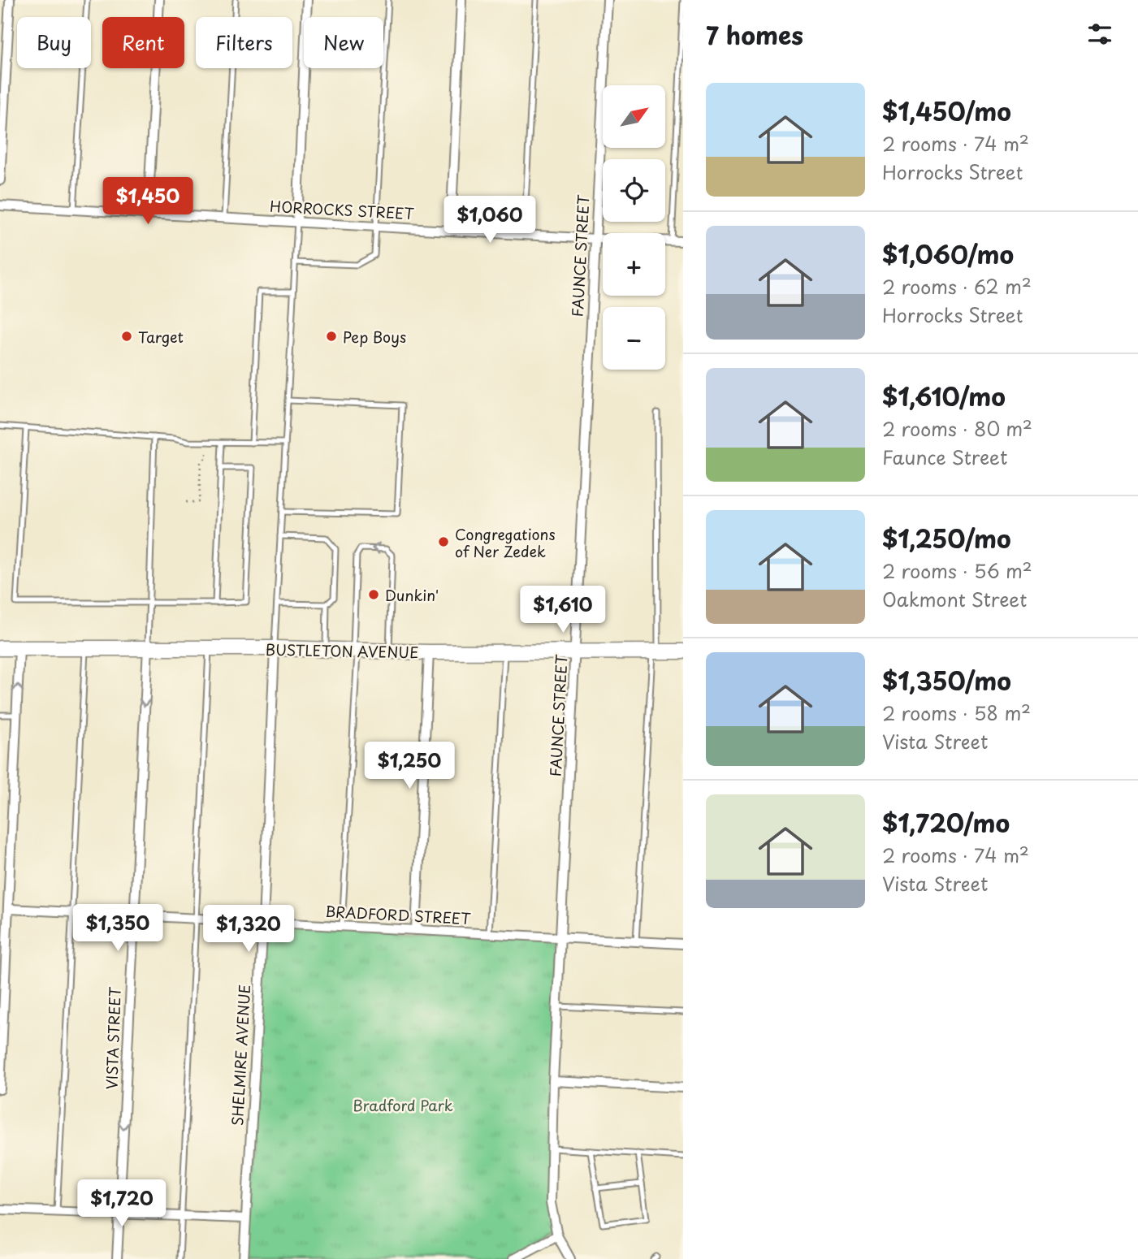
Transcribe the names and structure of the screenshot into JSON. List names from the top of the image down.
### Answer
{
  "streets": {
    "main road": ["BUSTLETON AVENUE"],
    "street": [
      "HORROCKS STREET",
      "FAUNCE STREET",
      "BRADFORD STREET",
      "VISTA STREET",
      "SHELMIRE AVENUE"
    ]
  },
  "crossings": [
    ["HORROCKS STREET", "FAUNCE STREET"],
    ["FAUNCE STREET", "BUSTLETON AVENUE"],
    ["FAUNCE STREET", "BRADFORD STREET"],
    ["BUSTLETON AVENUE", "VISTA STREET"],
    ["BUSTLETON AVENUE", "SHELMIRE AVENUE"],
    ["BRADFORD STREET", "VISTA STREET"],
    ["BRADFORD STREET", "SHELMIRE AVENUE"]
  ],
  "one_way": ["VISTA STREET"],
  "parks": ["Bradford Park"],
  "places": [
    "Target",
    "Pep Boys",
    "Congregations of Ner Zedek",
    "Dunkin'"
  ],
  "north": "top right",
  "page": {
    "heading": "7 homes",
    "chip": [
      "Buy",
      "Rent",
      "Filters",
      "New"
    ],
    "list": [
      {
        "name": "$1,450/mo",
        "note": "2 rooms · 74 m² · Horrocks Street"
      },
      {
        "name": "$1,060/mo",
        "note": "2 rooms · 62 m² · Horrocks Street"
      },
      {
        "name": "$1,610/mo",
        "note": "2 rooms · 80 m² · Faunce Street"
      },
      {
        "name": "$1,250/mo",
        "note": "2 rooms · 56 m² · Oakmont Street"
      },
      {
        "name": "$1,350/mo",
        "note": "2 rooms · 58 m² · Vista Street"
      },
      {
        "name": "$1,720/mo",
        "note": "2 rooms · 74 m² · Vista Street"
      }
    ],
    "map_buttons": ["+", "−"],
    "price": [
      "$1,450",
      "$1,060",
      "$1,610",
      "$1,250",
      "$1,350",
      "$1,320",
      "$1,720"
    ]
  }
}
